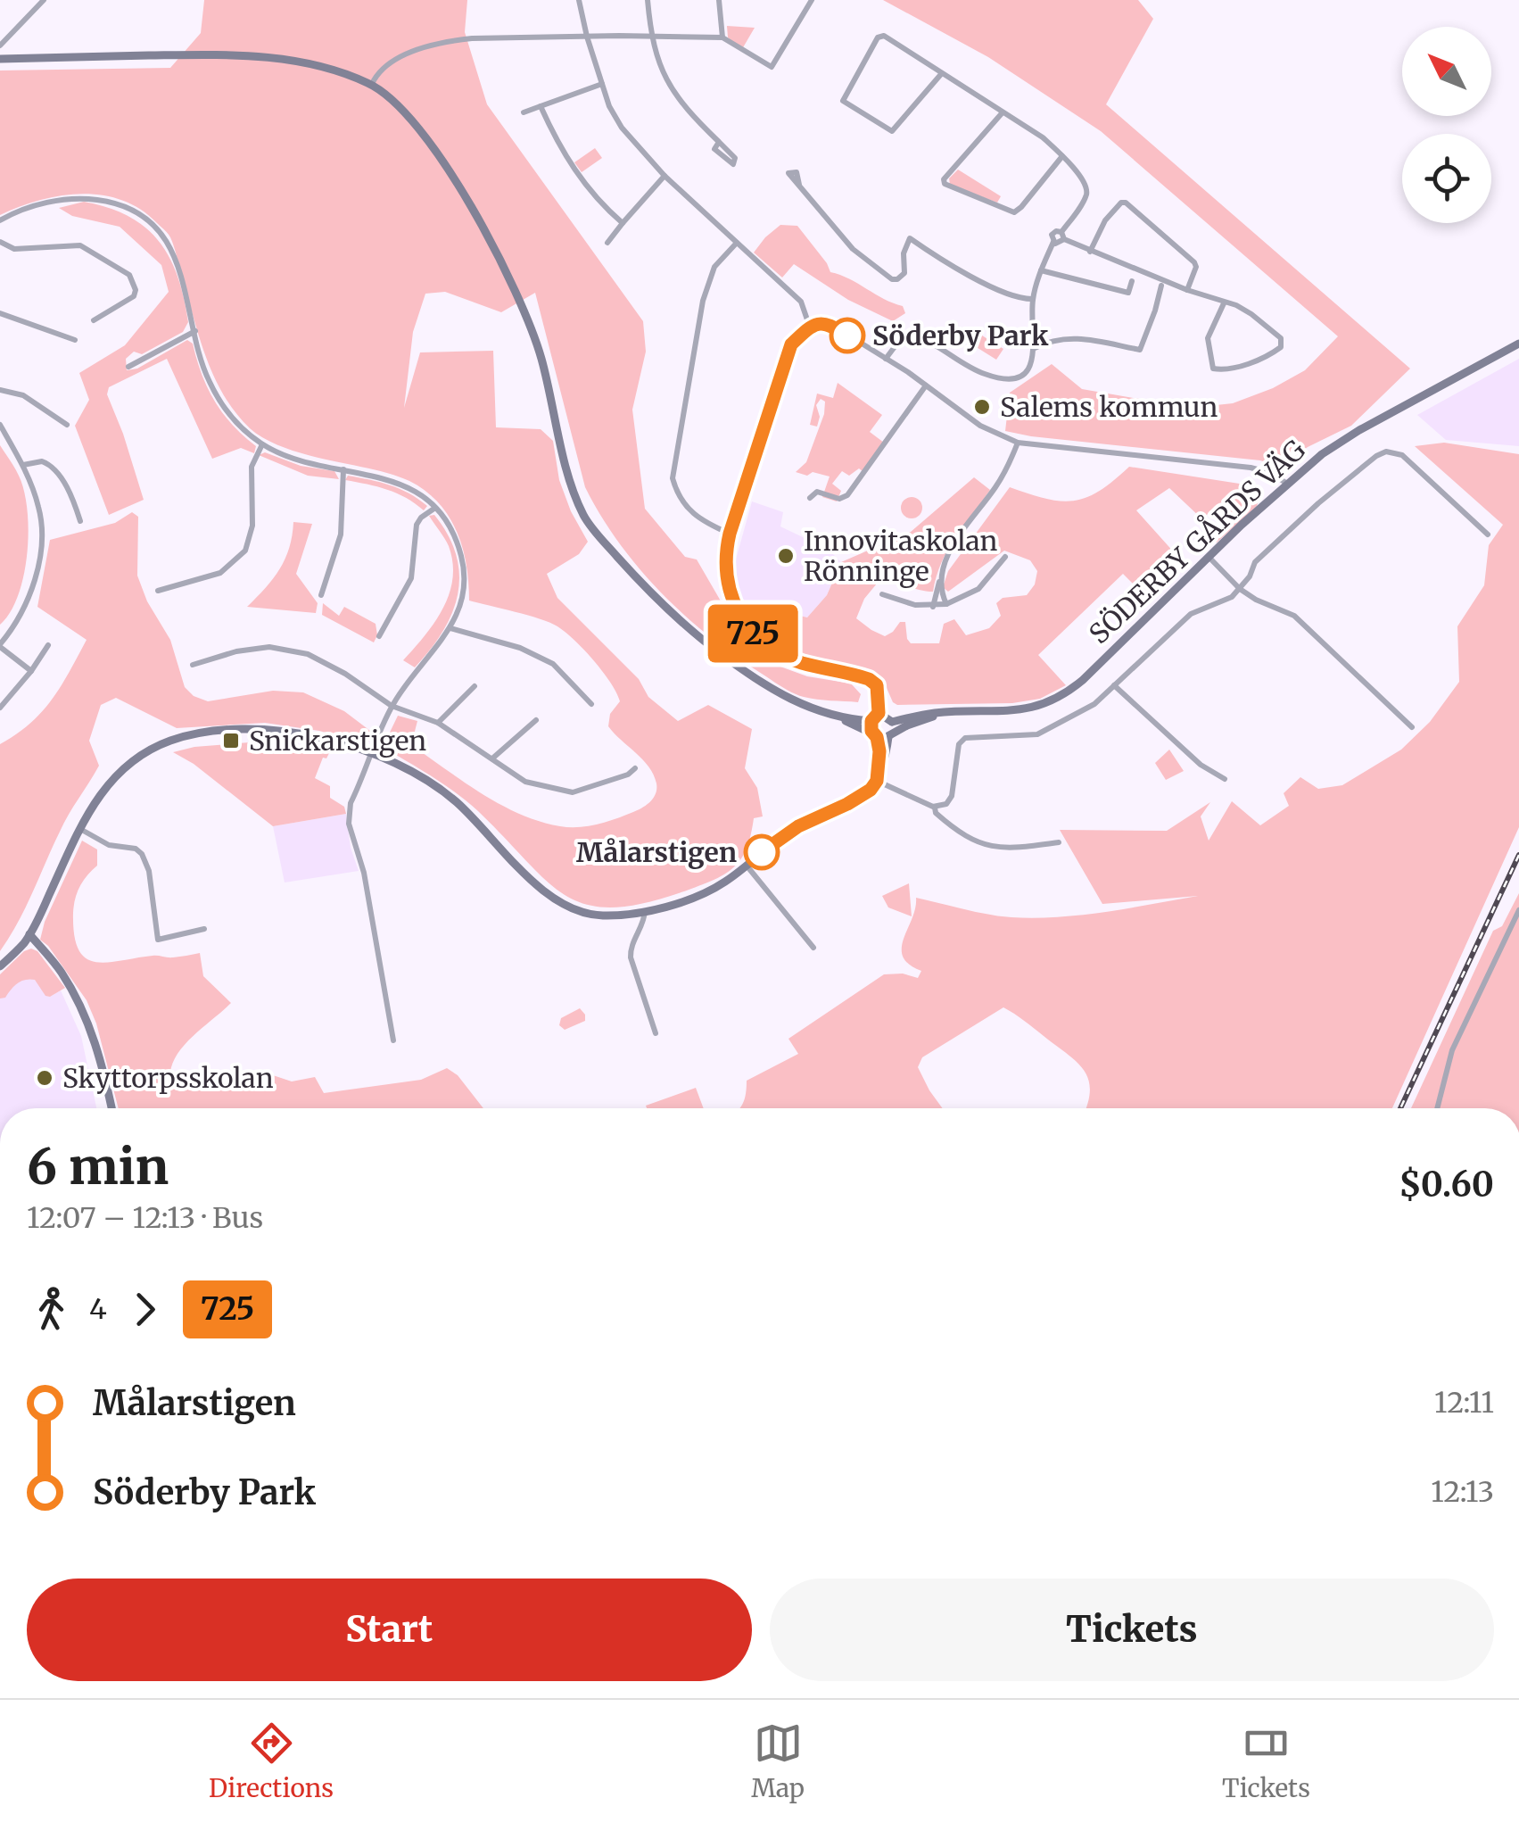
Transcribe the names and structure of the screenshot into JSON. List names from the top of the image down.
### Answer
{
  "streets": {
    "main road": ["SÖDERBY GÅRDS VÄG"]
  },
  "places": {
    "other": [
      "Söderby Park",
      "Salems kommun",
      "Innovitaskolan Rönninge",
      "Målarstigen",
      "Skyttorpsskolan"
    ],
    "transit": ["Snickarstigen"]
  },
  "lines": ["bus line 725"],
  "north": "top left",
  "page": {
    "on_map": "725",
    "heading": ["6 min", "12:07 – 12:13 · Bus", "$0.60"],
    "legs": ["4", "725"],
    "list": [
      {
        "name": "Målarstigen",
        "value": "12:11"
      },
      {
        "name": "Söderby Park",
        "value": "12:13"
      }
    ],
    "buttons": ["Start", "Tickets"],
    "tabs": ["Directions", "Map", "Tickets"]
  }
}
